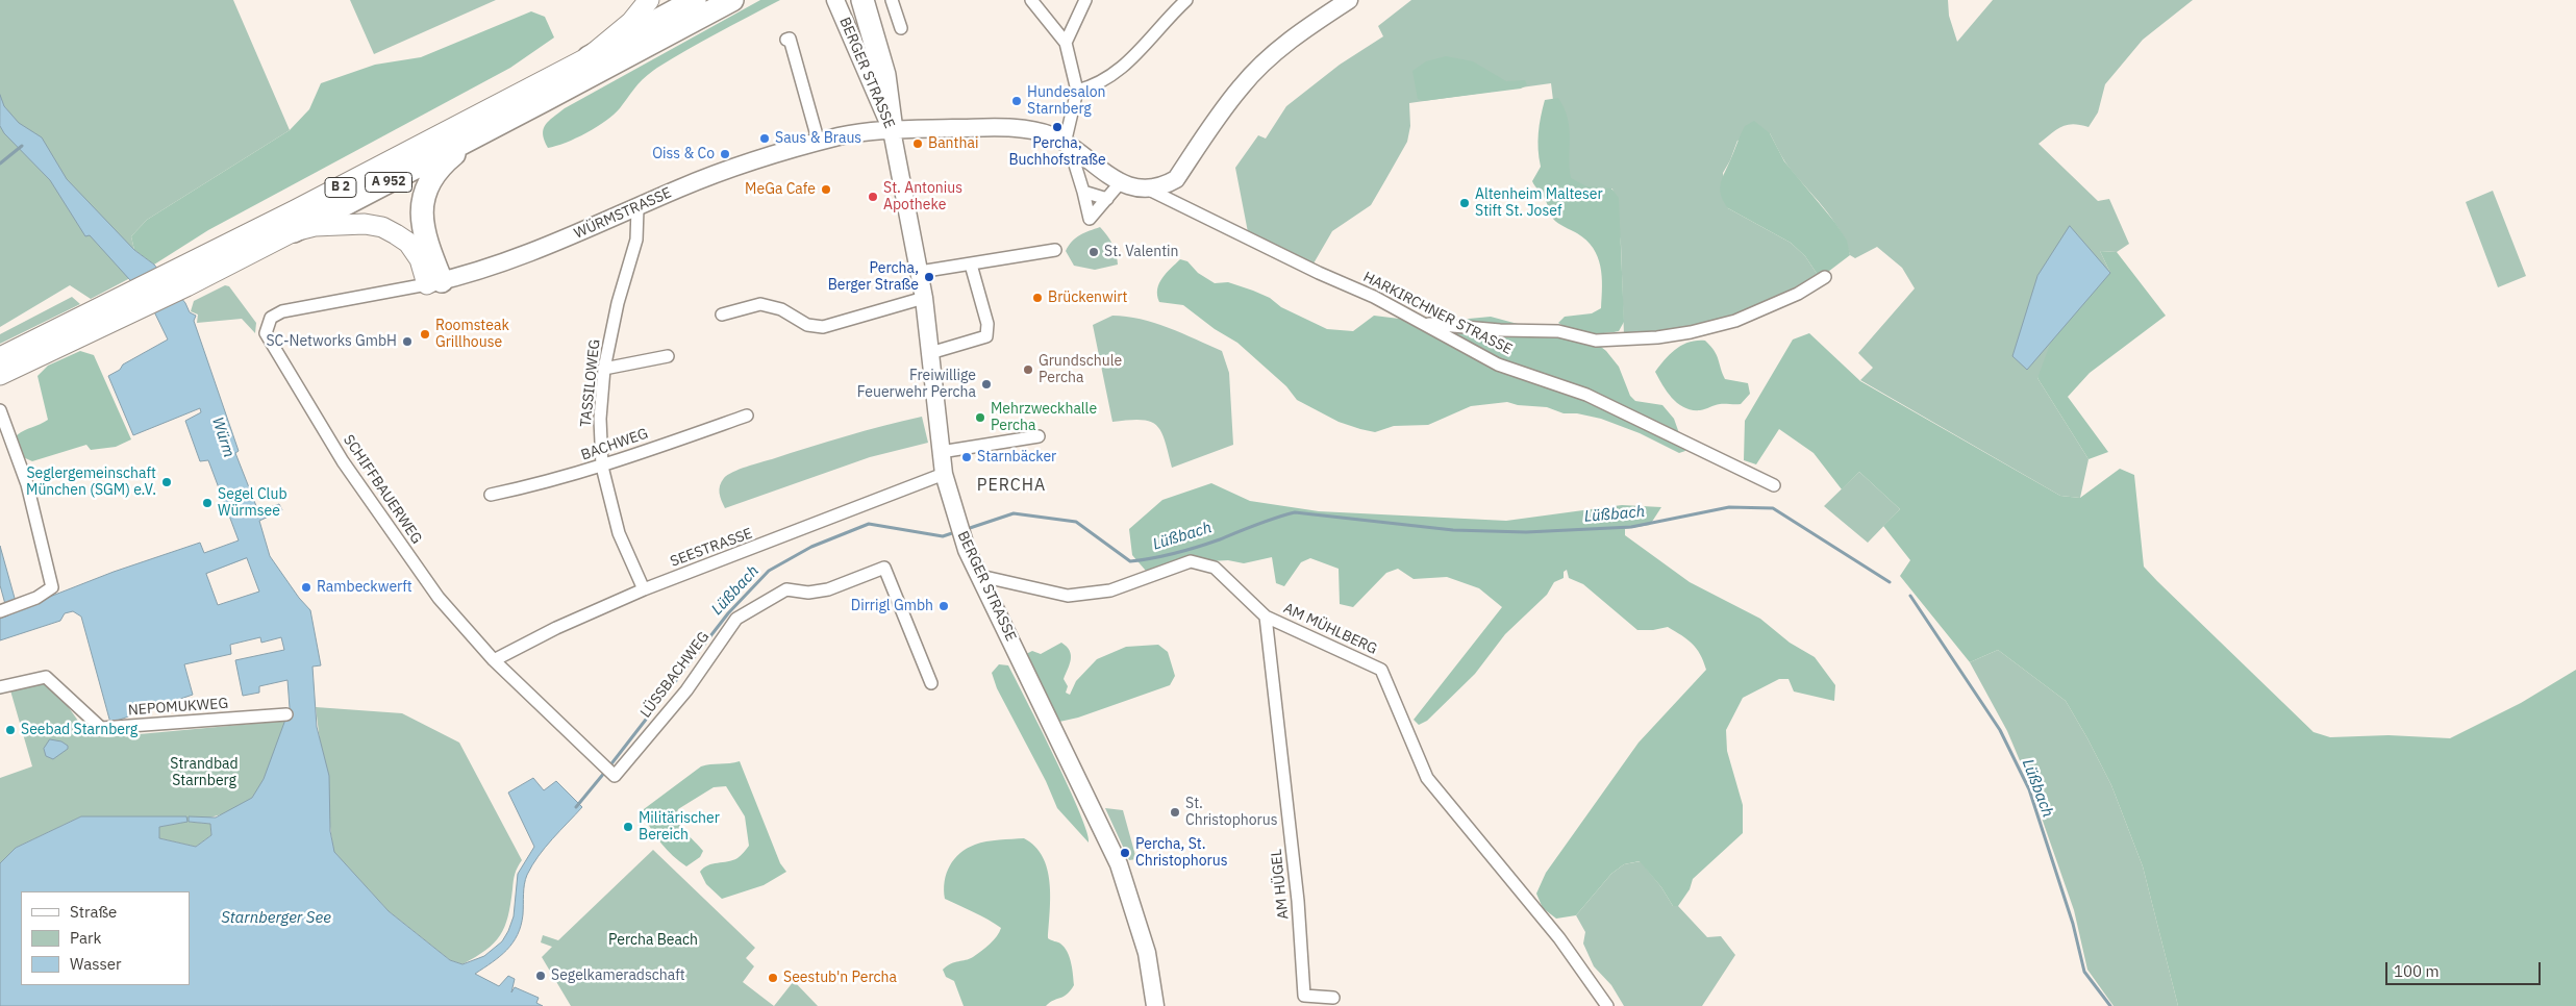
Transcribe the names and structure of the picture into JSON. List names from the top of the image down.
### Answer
{
  "streets": {
    "highway": ["A 952"],
    "main road": ["BERGER STRASSE", "B 2", "WÜRMSTRASSE"],
    "street": [
      "HARKIRCHNER STRASSE",
      "TASSILOWEG",
      "BACHWEG",
      "SCHIFFBAUERWEG",
      "SEESTRASSE",
      "AM MÜHLBERG",
      "LÜSSBACHWEG",
      "NEPOMUKWEG",
      "AM HÜGEL"
    ]
  },
  "crossings": [
    ["BERGER STRASSE", "WÜRMSTRASSE"],
    ["BERGER STRASSE", "SEESTRASSE"],
    ["BERGER STRASSE", "AM MÜHLBERG"],
    ["A 952", "B 2"],
    ["WÜRMSTRASSE", "TASSILOWEG"],
    ["WÜRMSTRASSE", "SCHIFFBAUERWEG"],
    ["TASSILOWEG", "BACHWEG"],
    ["TASSILOWEG", "SEESTRASSE"],
    ["SCHIFFBAUERWEG", "SEESTRASSE"],
    ["SCHIFFBAUERWEG", "LÜSSBACHWEG"],
    ["AM MÜHLBERG", "AM HÜGEL"]
  ],
  "districts": ["PERCHA"],
  "water": ["Würm", "Lüßbach", "Starnberger See"],
  "parks": ["Strandbad Starnberg", "Percha Beach"],
  "places": [
    "Hundesalon Starnberg",
    "Percha, Buchhofstraße",
    "Saus & Braus",
    "Banthai",
    "Oiss & Co",
    "MeGa Cafe",
    "St. Antonius Apotheke",
    "Altenheim Malteser Stift St. Josef",
    "St. Valentin",
    "Percha, Berger Straße",
    "Brückenwirt",
    "Roomsteak Grillhouse",
    "SC-Networks GmbH",
    "Grundschule Percha",
    "Freiwillige Feuerwehr Percha",
    "Mehrzweckhalle Percha",
    "Starnbäcker",
    "Seglergemeinschaft München (SGM) e.V.",
    "Segel Club Würmsee",
    "Rambeckwerft",
    "Dirrigl Gmbh",
    "Seebad Starnberg",
    "St. Christophorus",
    "Militärischer Bereich",
    "Percha, St. Christophorus",
    "Segelkameradschaft",
    "Seestub'n Percha"
  ],
  "legend": ["Straße", "Park", "Wasser"],
  "scale_bar": "100 m"
}
